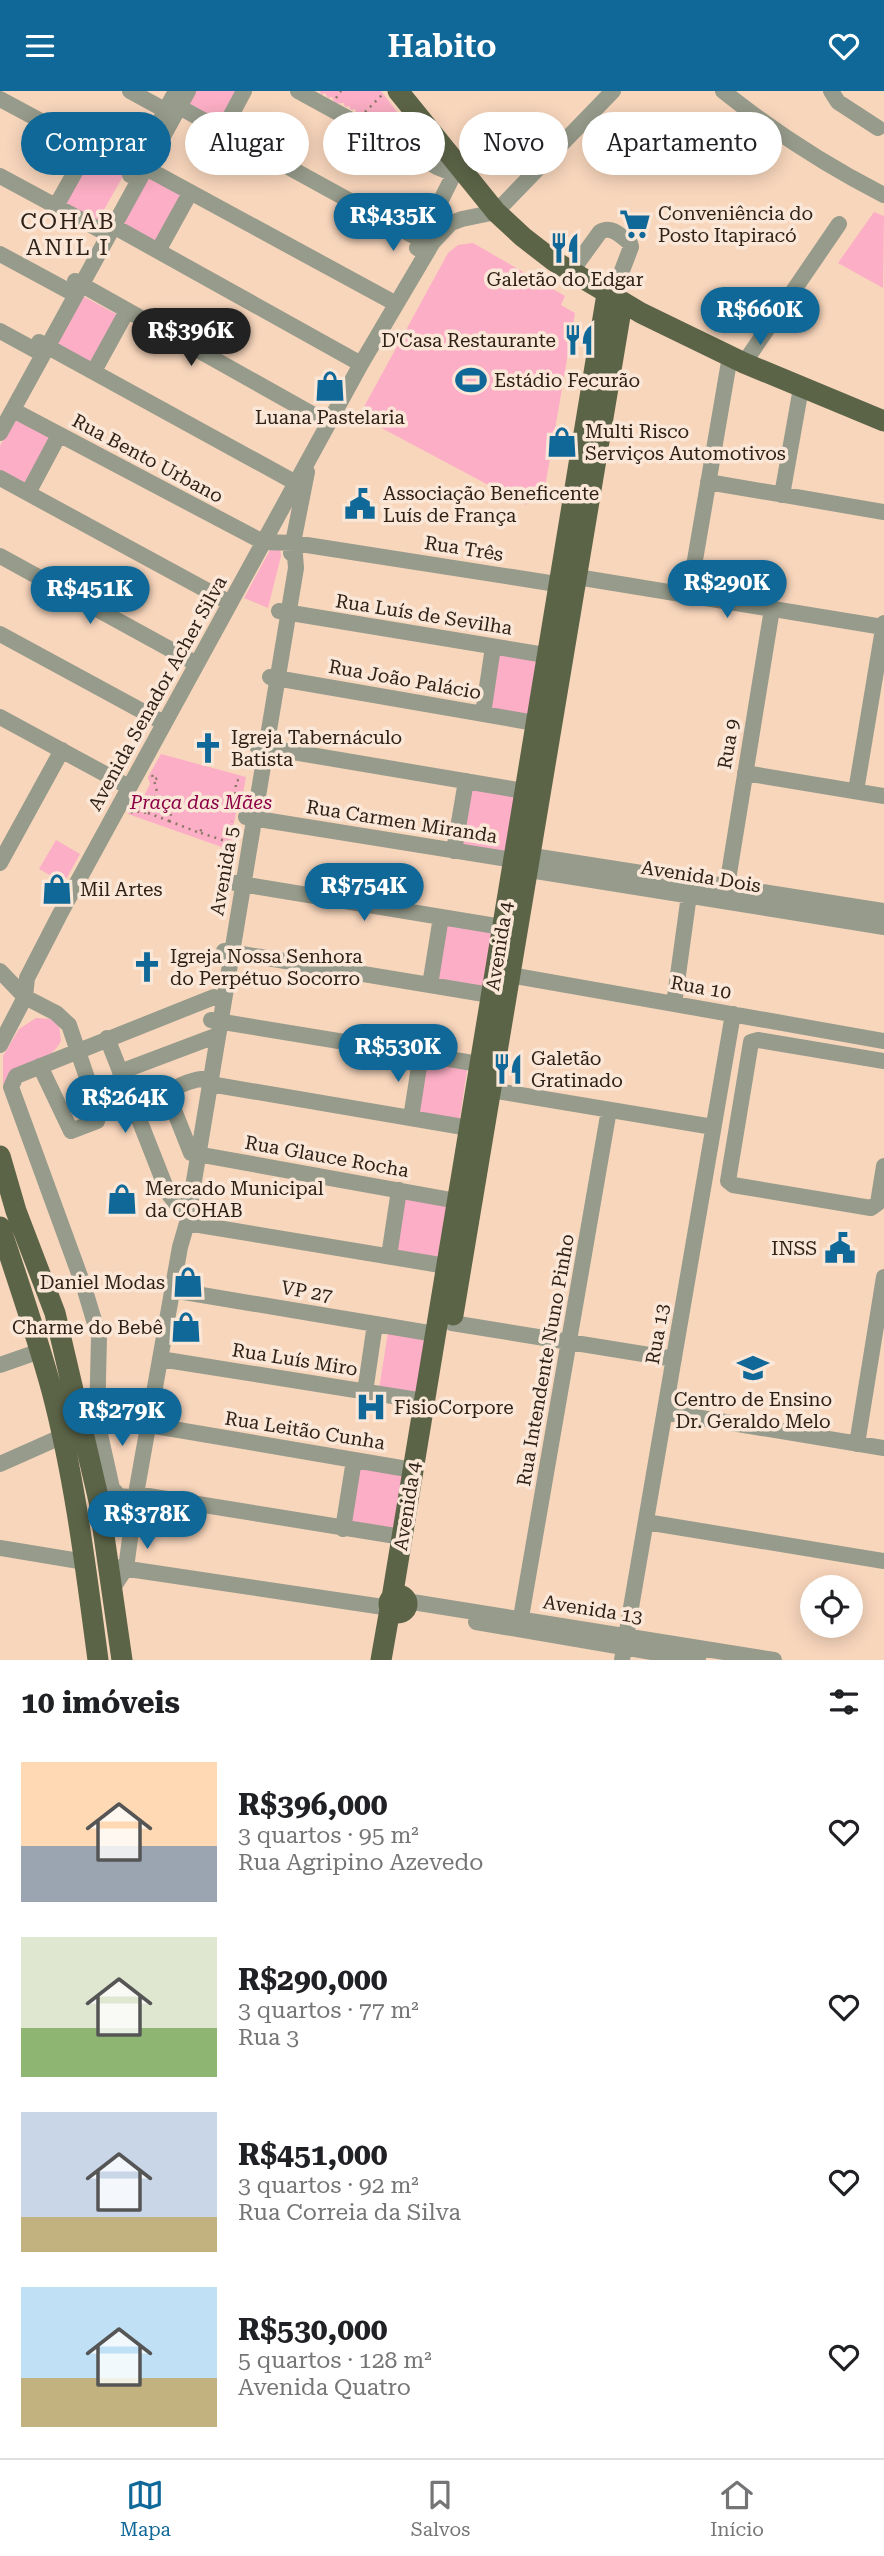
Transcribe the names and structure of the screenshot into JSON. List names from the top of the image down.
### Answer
{
  "streets": {
    "main road": ["Avenida 4"],
    "street": [
      "Rua Bento Urbano",
      "Rua Três",
      "Rua Luís de Sevilha",
      "Rua João Palácio",
      "Avenida Senador Acher Silva",
      "Rua 9",
      "Rua Carmen Miranda",
      "Avenida 5",
      "Avenida Dois",
      "Rua 10",
      "Rua Glauce Rocha",
      "VP 27",
      "Rua 13",
      "Rua Luís Miro",
      "Rua Intendente Nuno Pinho",
      "Rua Leitão Cunha",
      "Avenida 13"
    ]
  },
  "crossings": [
    ["Rua Bento Urbano", "Rua Três"],
    ["Rua Bento Urbano", "Avenida Senador Acher Silva"],
    ["Rua Três", "Avenida Senador Acher Silva"],
    ["Rua Três", "Rua 9"],
    ["Rua Três", "Avenida 5"],
    ["Rua Três", "Avenida 4"],
    ["Rua Luís de Sevilha", "Avenida 5"],
    ["Rua Luís de Sevilha", "Avenida 4"],
    ["Rua João Palácio", "Avenida 5"],
    ["Rua João Palácio", "Avenida 4"],
    ["Avenida Senador Acher Silva", "Avenida 5"],
    ["Rua 9", "Avenida Dois"],
    ["Rua Carmen Miranda", "Avenida 5"],
    ["Rua Carmen Miranda", "Avenida Dois"],
    ["Rua Carmen Miranda", "Avenida 4"],
    ["Avenida 5", "Rua Glauce Rocha"],
    ["Avenida 5", "VP 27"],
    ["Avenida 5", "Rua Luís Miro"],
    ["Avenida 5", "Rua Leitão Cunha"],
    ["Avenida 5", "Avenida 13"],
    ["Avenida Dois", "Avenida 4"],
    ["Avenida 4", "Rua 10"],
    ["Avenida 4", "Rua Glauce Rocha"],
    ["Avenida 4", "VP 27"],
    ["Avenida 4", "Rua Luís Miro"],
    ["Avenida 4", "Rua Leitão Cunha"],
    ["Avenida 4", "Avenida 13"],
    ["Rua 10", "Rua 13"],
    ["VP 27", "Rua 13"],
    ["VP 27", "Rua Intendente Nuno Pinho"],
    ["Rua 13", "Avenida 13"],
    ["Rua Intendente Nuno Pinho", "Avenida 13"]
  ],
  "districts": ["COHAB ANIL I"],
  "parks": ["Praça das Mães"],
  "places": {
    "supermarket": ["Conveniência do Posto Itapiracó"],
    "restaurant": ["Galetão do Edgar", "D'Casa Restaurante", "Galetão Gratinado"],
    "sports": ["Estádio Fecurão"],
    "shop": [
      "Luana Pastelaria",
      "Multi Risco Serviços Automotivos",
      "Mil Artes",
      "Mercado Municipal da COHAB",
      "Daniel Modas",
      "Charme do Bebê"
    ],
    "public building": ["Associação Beneficente Luís de França", "INSS"],
    "church": ["Igreja Tabernáculo Batista", "Igreja Nossa Senhora do Perpétuo Socorro"],
    "school or university": ["Centro de Ensino Dr. Geraldo Melo"],
    "hospital": ["FisioCorpore"]
  },
  "page": {
    "header": "Habito",
    "chip": [
      "Comprar",
      "Alugar",
      "Filtros",
      "Novo",
      "Apartamento"
    ],
    "price": [
      "R$435K",
      "R$660K",
      "R$396K",
      "R$290K",
      "R$451K",
      "R$754K",
      "R$530K",
      "R$264K",
      "R$279K",
      "R$378K"
    ],
    "heading": "10 imóveis",
    "list": [
      {
        "name": "R$396,000",
        "note": "3 quartos · 95 m² · Rua Agripino Azevedo"
      },
      {
        "name": "R$290,000",
        "note": "3 quartos · 77 m² · Rua 3"
      },
      {
        "name": "R$451,000",
        "note": "3 quartos · 92 m² · Rua Correia da Silva"
      },
      {
        "name": "R$530,000",
        "note": "5 quartos · 128 m² · Avenida Quatro"
      }
    ],
    "tabs": ["Mapa", "Salvos", "Início"]
  }
}
